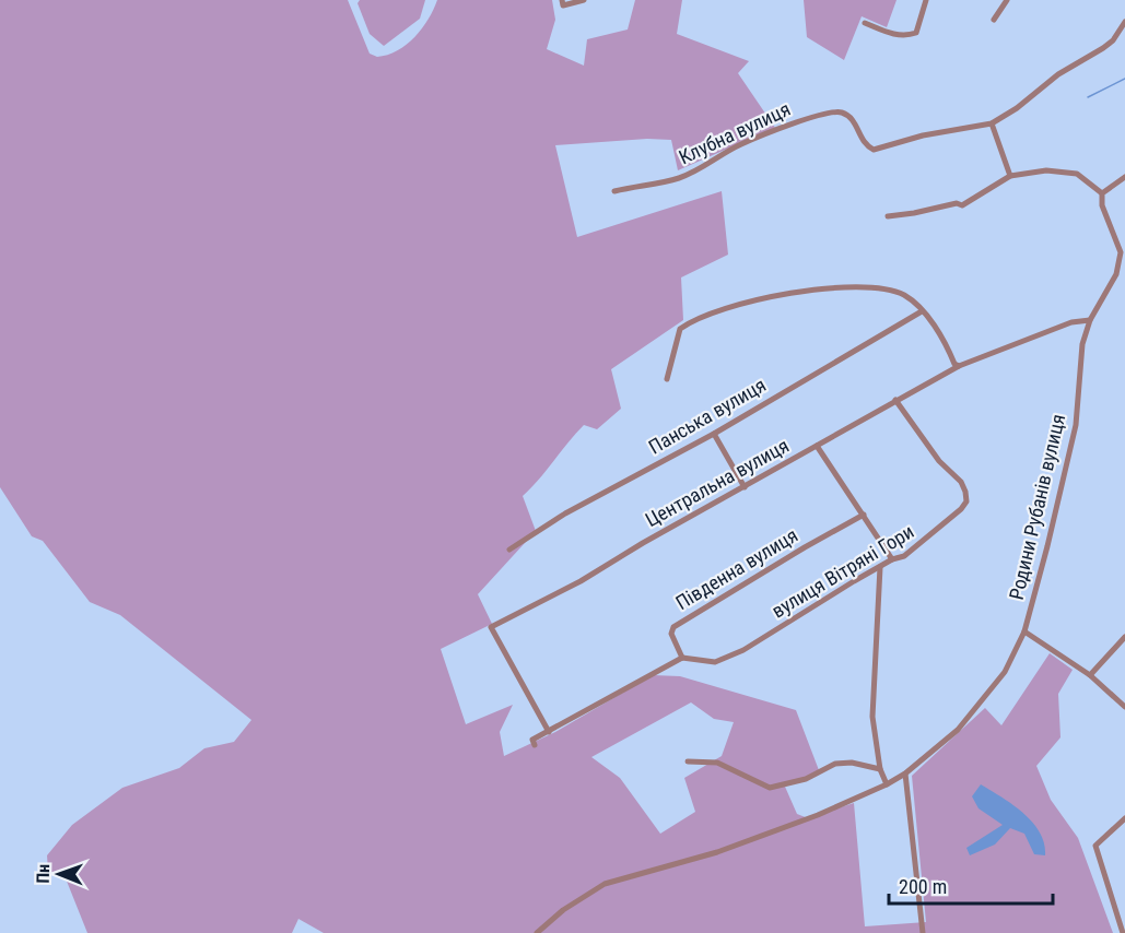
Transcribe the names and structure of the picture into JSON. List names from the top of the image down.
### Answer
{
  "streets": {
    "street": [
      "Клубна вулиця",
      "Панська вулиця",
      "Центральна вулиця",
      "Родини Рубанів вулиця",
      "Південна вулиця",
      "вулиця Вітряні Гори"
    ]
  },
  "crossings": [
    ["Центральна вулиця", "Родини Рубанів вулиця"],
    ["Центральна вулиця", "вулиця Вітряні Гори"],
    ["Південна вулиця", "вулиця Вітряні Гори"]
  ],
  "scale_bar": "200 m",
  "north": "left"
}
